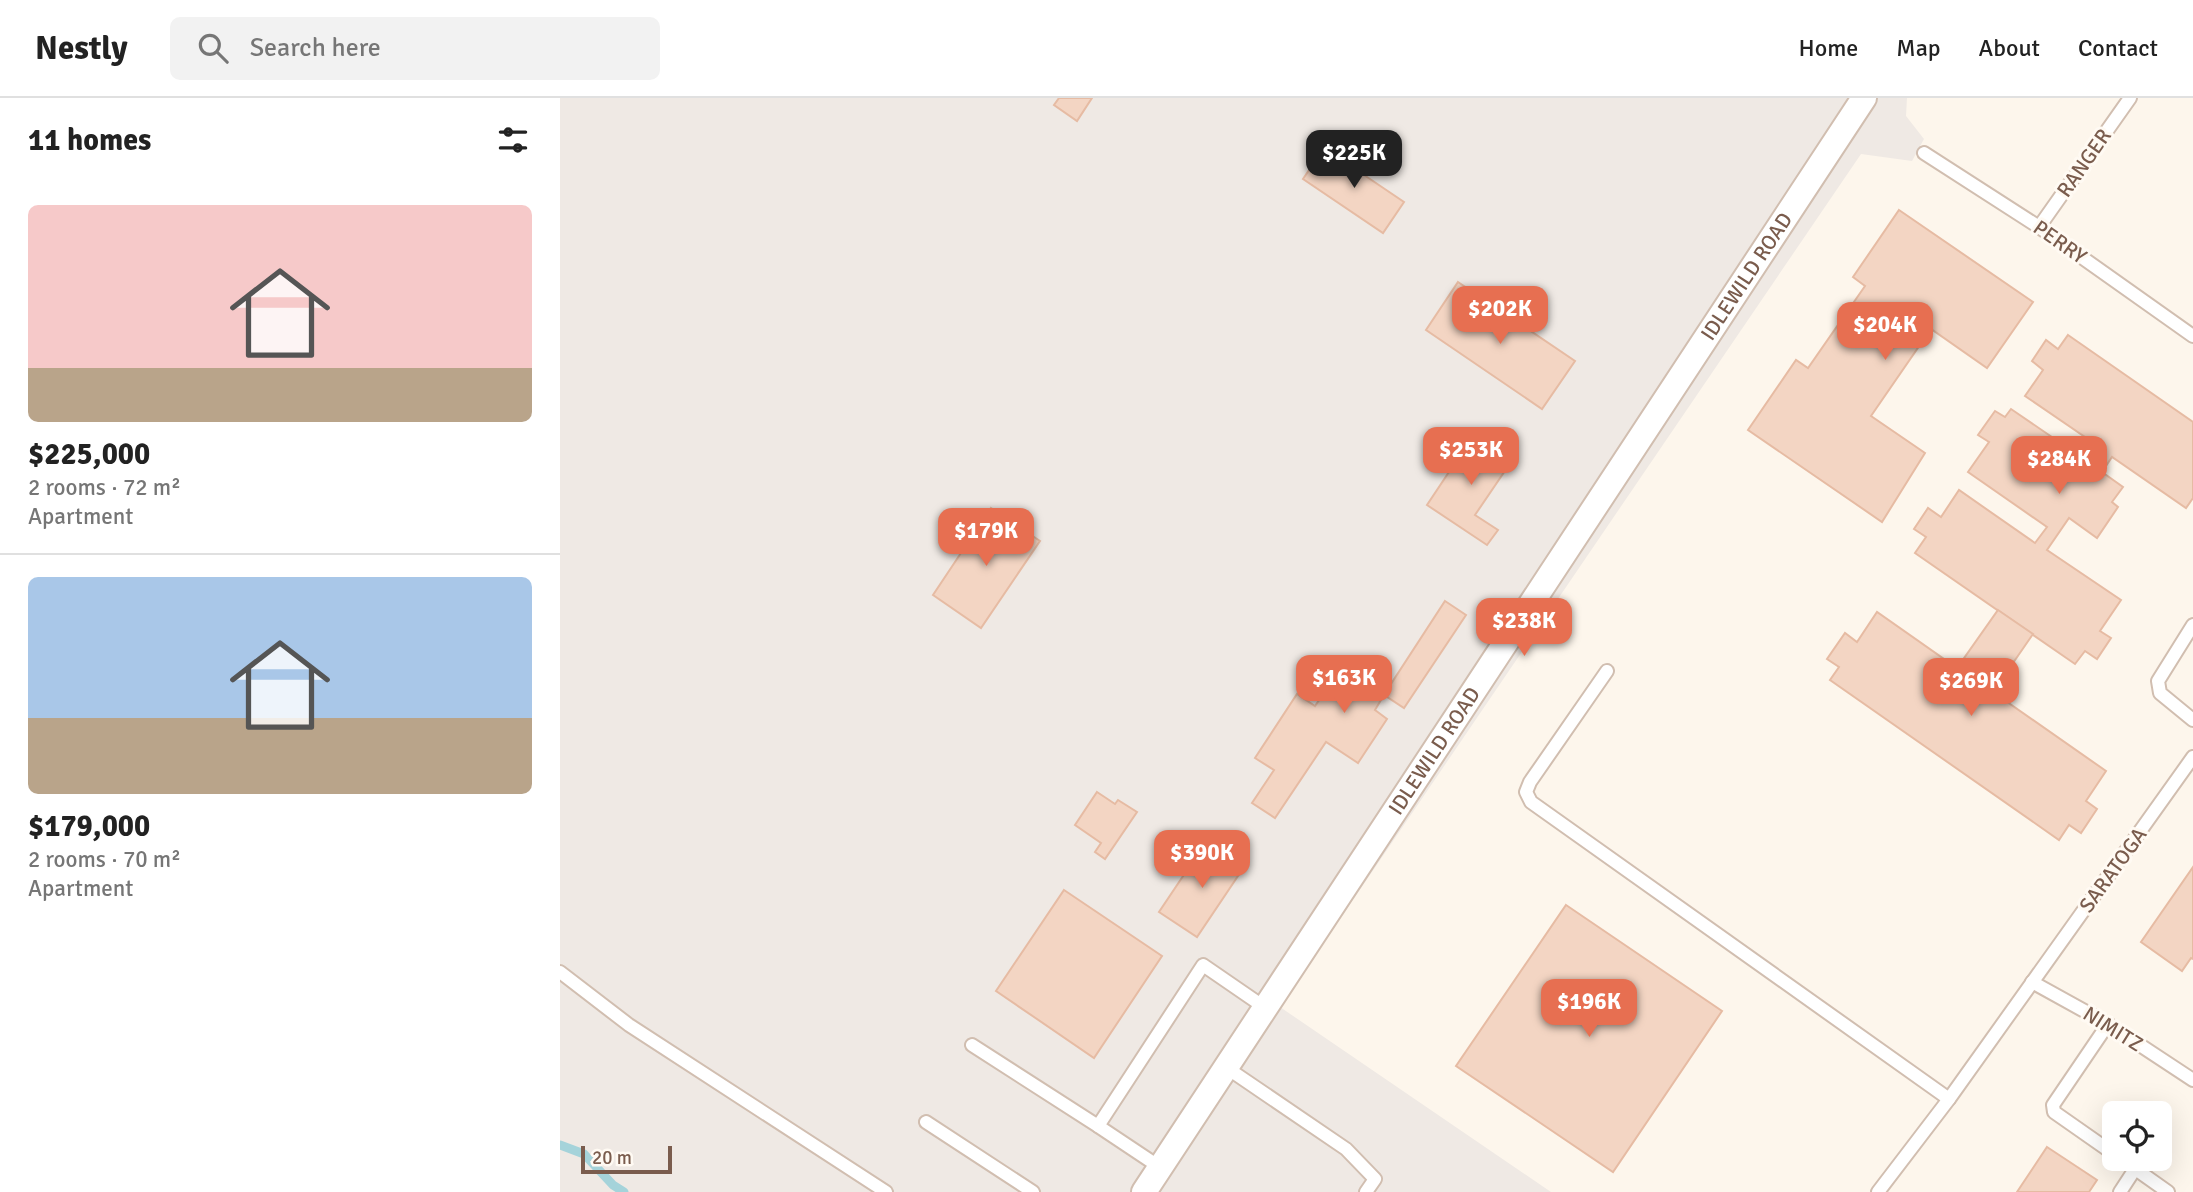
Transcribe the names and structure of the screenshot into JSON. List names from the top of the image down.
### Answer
{
  "streets": {
    "street": ["IDLEWILD ROAD"],
    "lane": [
      "RANGER",
      "PERRY",
      "SARATOGA",
      "NIMITZ"
    ]
  },
  "crossings": [
    ["RANGER", "PERRY"],
    ["SARATOGA", "NIMITZ"]
  ],
  "scale_bar": "20 m",
  "page": {
    "header": "Nestly",
    "search": "Search here",
    "nav": [
      "Home",
      "Map",
      "About",
      "Contact"
    ],
    "heading": "11 homes",
    "price": [
      "$225K",
      "$202K",
      "$204K",
      "$253K",
      "$284K",
      "$179K",
      "$238K",
      "$163K",
      "$269K",
      "$390K",
      "$196K"
    ],
    "list": [
      {
        "name": "$225,000",
        "note": "2 rooms · 72 m² · Apartment"
      },
      {
        "name": "$179,000",
        "note": "2 rooms · 70 m² · Apartment"
      }
    ],
    "scale": "20 m"
  }
}
